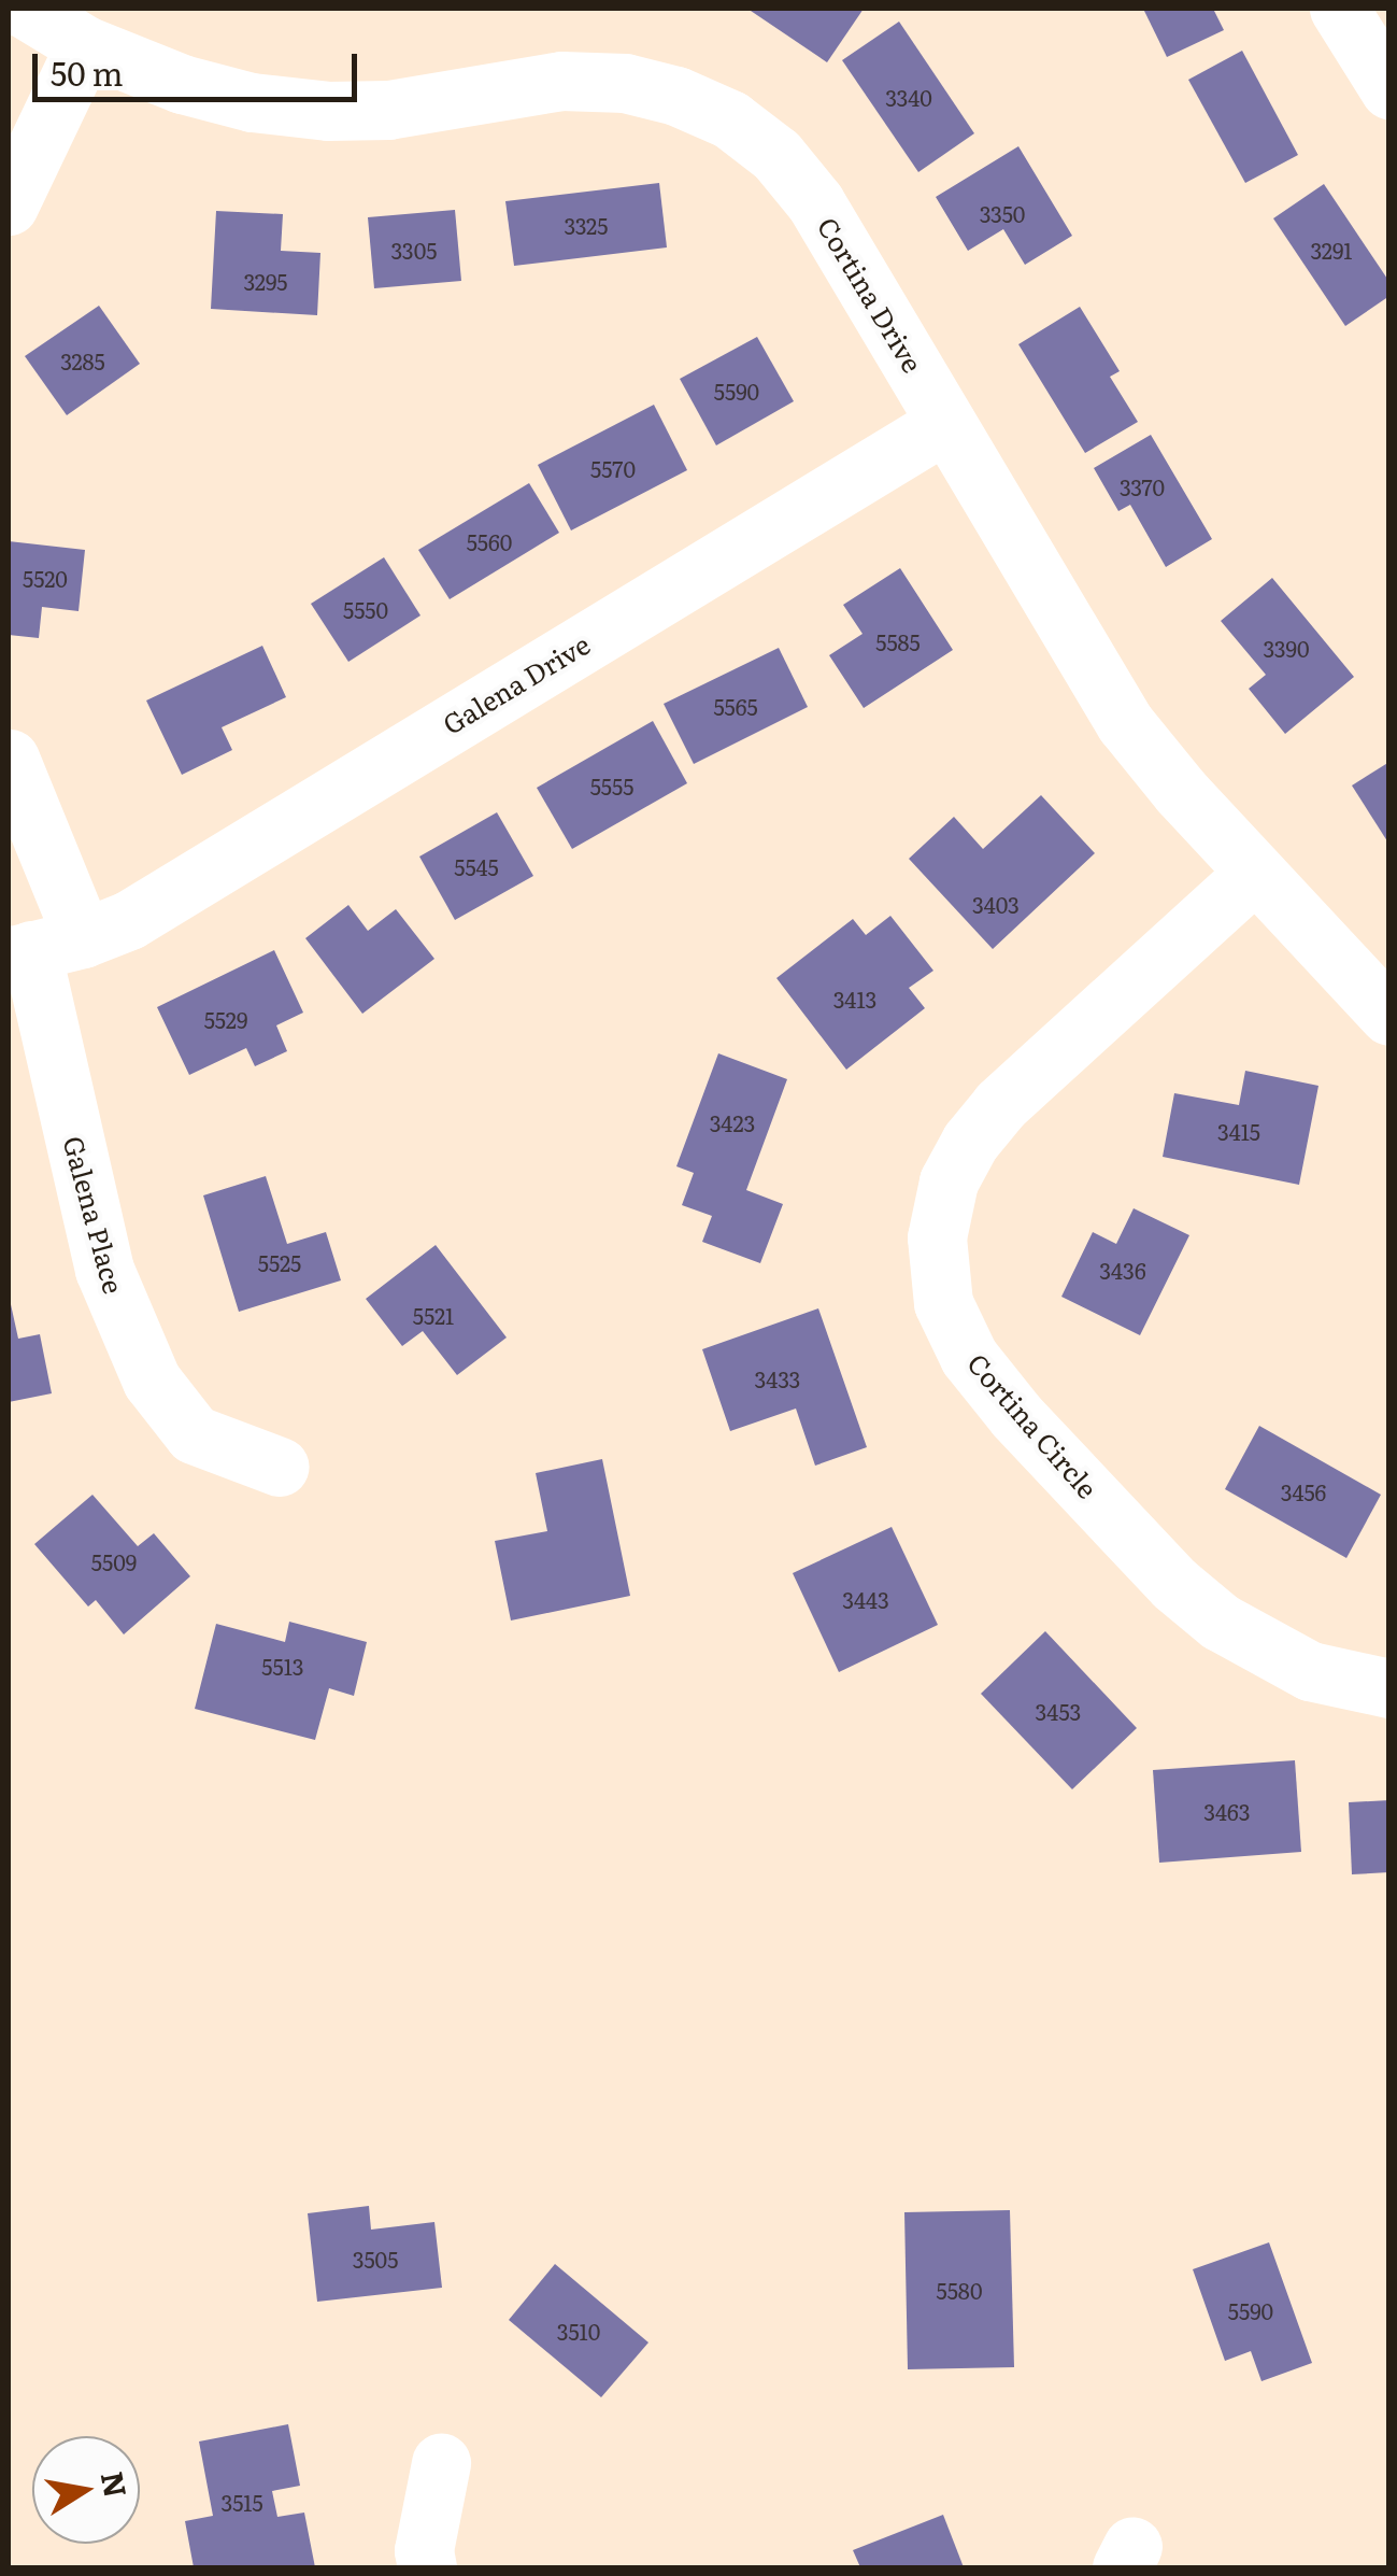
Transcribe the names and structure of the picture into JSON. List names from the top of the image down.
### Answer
{
  "streets": {
    "street": [
      "Cortina Drive",
      "Galena Drive",
      "Galena Place",
      "Cortina Circle"
    ]
  },
  "crossings": [
    ["Cortina Drive", "Galena Drive"],
    ["Cortina Drive", "Cortina Circle"],
    ["Galena Drive", "Galena Place"]
  ],
  "house_numbers": [
    "3340",
    "3350",
    "3325",
    "3305",
    "3291",
    "3295",
    "3285",
    "5590",
    "5570",
    "3370",
    "5560",
    "5520",
    "5550",
    "5585",
    "3390",
    "5565",
    "5555",
    "5545",
    "3403",
    "3413",
    "5529",
    "3423",
    "3415",
    "5525",
    "3436",
    "5521",
    "3433",
    "3456",
    "5509",
    "3443",
    "5513",
    "3453",
    "3463",
    "3505",
    "5580",
    "5590",
    "3510",
    "3515"
  ],
  "scale_bar": "50 m",
  "north": "right"
}
